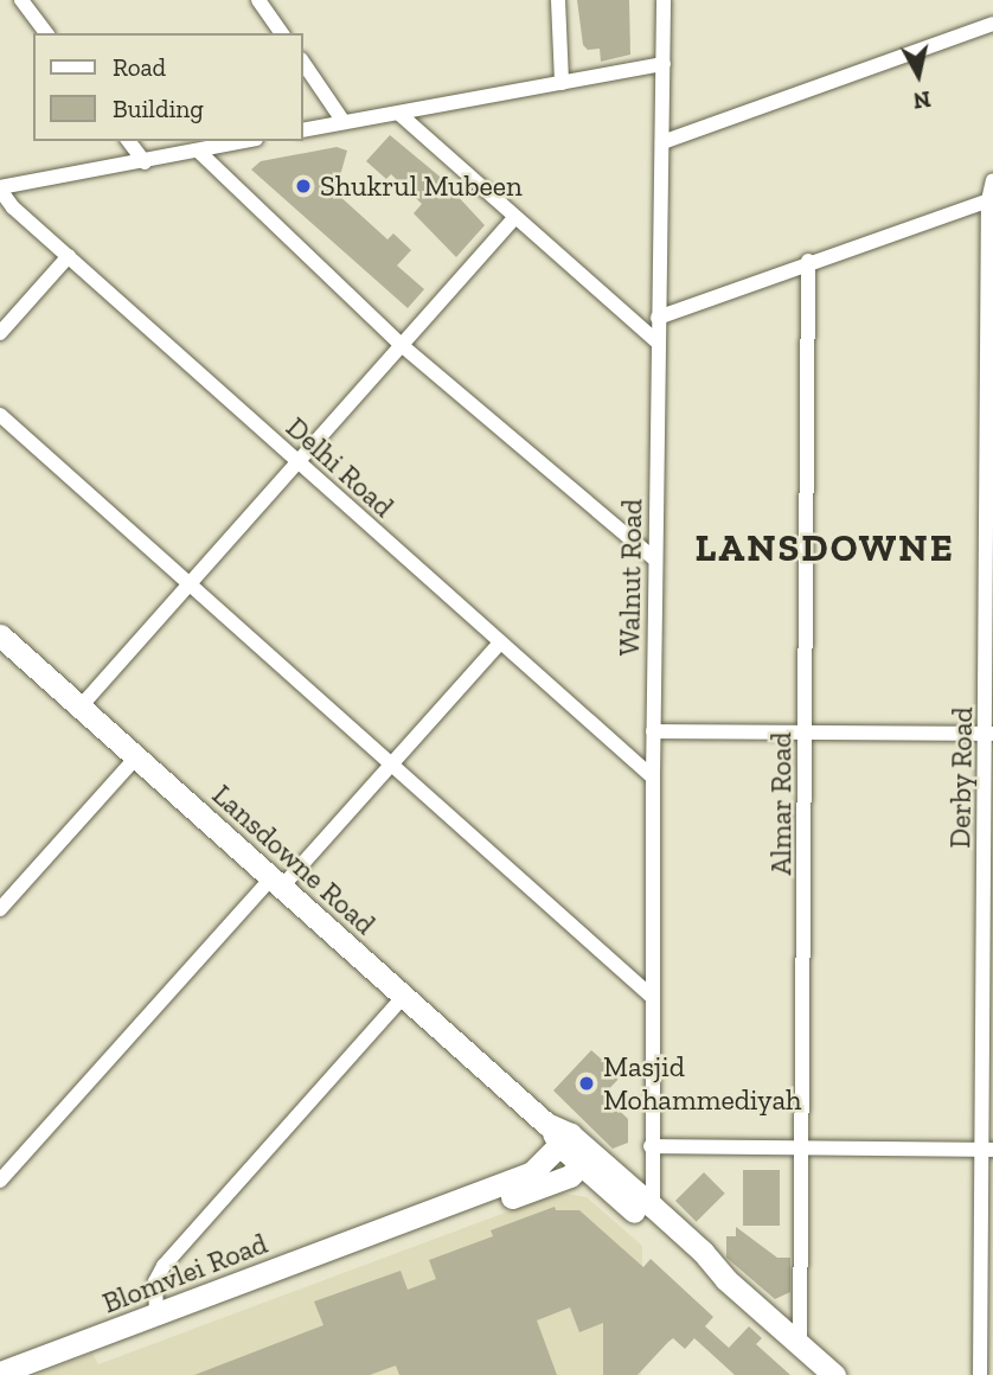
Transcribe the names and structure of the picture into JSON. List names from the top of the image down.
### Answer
{
  "streets": {
    "street": [
      "Delhi Road",
      "Walnut Road",
      "Derby Road",
      "Almar Road",
      "Lansdowne Road",
      "Blomvlei Road"
    ]
  },
  "crossings": [
    ["Delhi Road", "Walnut Road"],
    ["Walnut Road", "Lansdowne Road"],
    ["Almar Road", "Lansdowne Road"],
    ["Lansdowne Road", "Blomvlei Road"]
  ],
  "districts": ["LANSDOWNE"],
  "places": ["Shukrul Mubeen", "Masjid Mohammediyah"],
  "legend": ["Road", "Building"],
  "north": "bottom"
}
